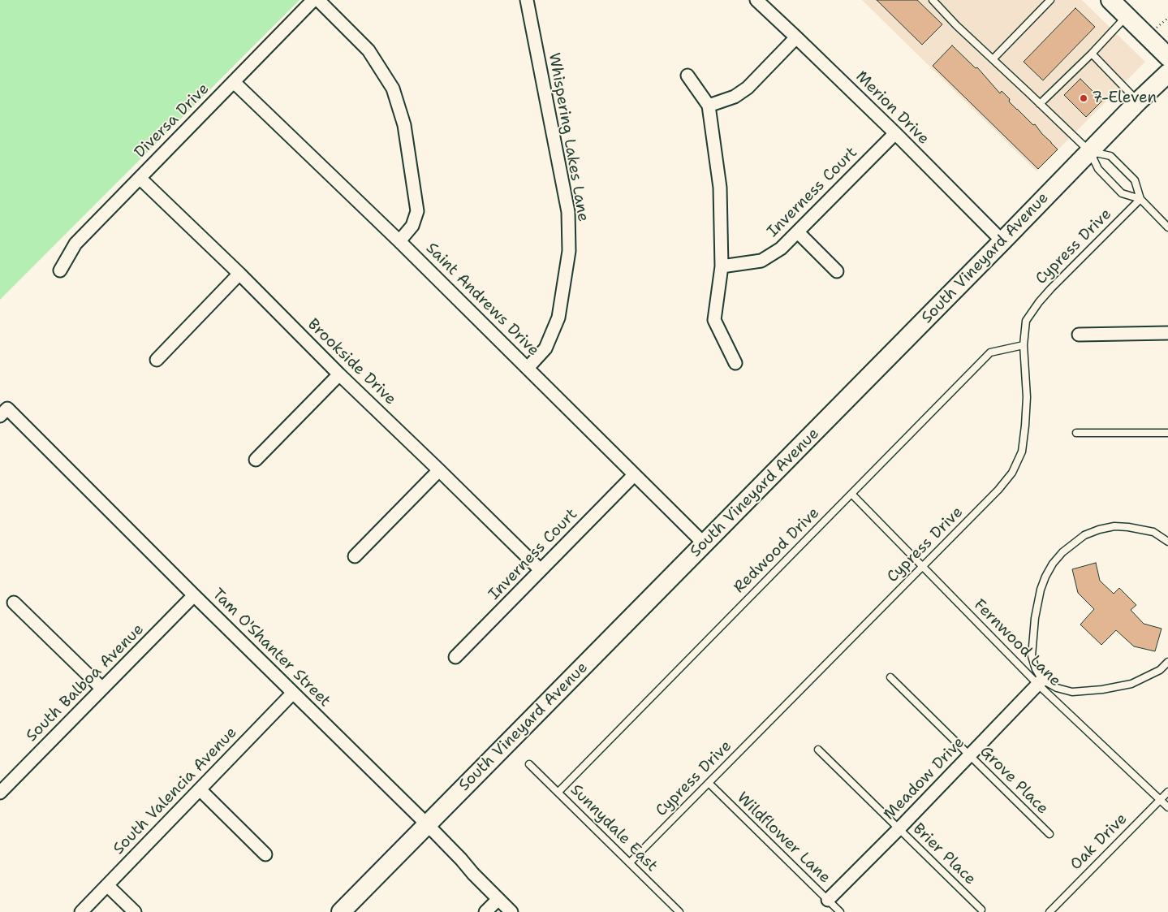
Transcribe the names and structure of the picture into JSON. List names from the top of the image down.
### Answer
{
  "streets": {
    "main road": ["South Vineyard Avenue"],
    "street": [
      "Merion Drive",
      "Diversa Drive",
      "Whispering Lakes Lane",
      "Inverness Court",
      "Saint Andrews Drive",
      "Brookside Drive",
      "Tam O'Shanter Street",
      "South Balboa Avenue",
      "Meadow Drive",
      "South Valencia Avenue"
    ],
    "lane": [
      "Cypress Drive",
      "Redwood Drive",
      "Fernwood Lane",
      "Grove Place",
      "Sunnydale East",
      "Wildflower Lane",
      "Oak Drive",
      "Brier Place"
    ]
  },
  "crossings": [
    ["Merion Drive", "Inverness Court"],
    ["Merion Drive", "South Vineyard Avenue"],
    ["Diversa Drive", "Saint Andrews Drive"],
    ["Diversa Drive", "Brookside Drive"],
    ["Whispering Lakes Lane", "Saint Andrews Drive"],
    ["Inverness Court", "Saint Andrews Drive"],
    ["Inverness Court", "Brookside Drive"],
    ["Cypress Drive", "Redwood Drive"],
    ["Cypress Drive", "Fernwood Lane"],
    ["Cypress Drive", "Sunnydale East"],
    ["Cypress Drive", "Wildflower Lane"],
    ["South Vineyard Avenue", "Saint Andrews Drive"],
    ["South Vineyard Avenue", "Tam O'Shanter Street"],
    ["Redwood Drive", "Fernwood Lane"],
    ["Redwood Drive", "Sunnydale East"],
    ["Fernwood Lane", "Meadow Drive"],
    ["Fernwood Lane", "Oak Drive"],
    ["Tam O'Shanter Street", "South Balboa Avenue"],
    ["Tam O'Shanter Street", "South Valencia Avenue"],
    ["Meadow Drive", "Grove Place"],
    ["Meadow Drive", "Wildflower Lane"],
    ["Meadow Drive", "Brier Place"]
  ],
  "places": ["7-Eleven"]
}
